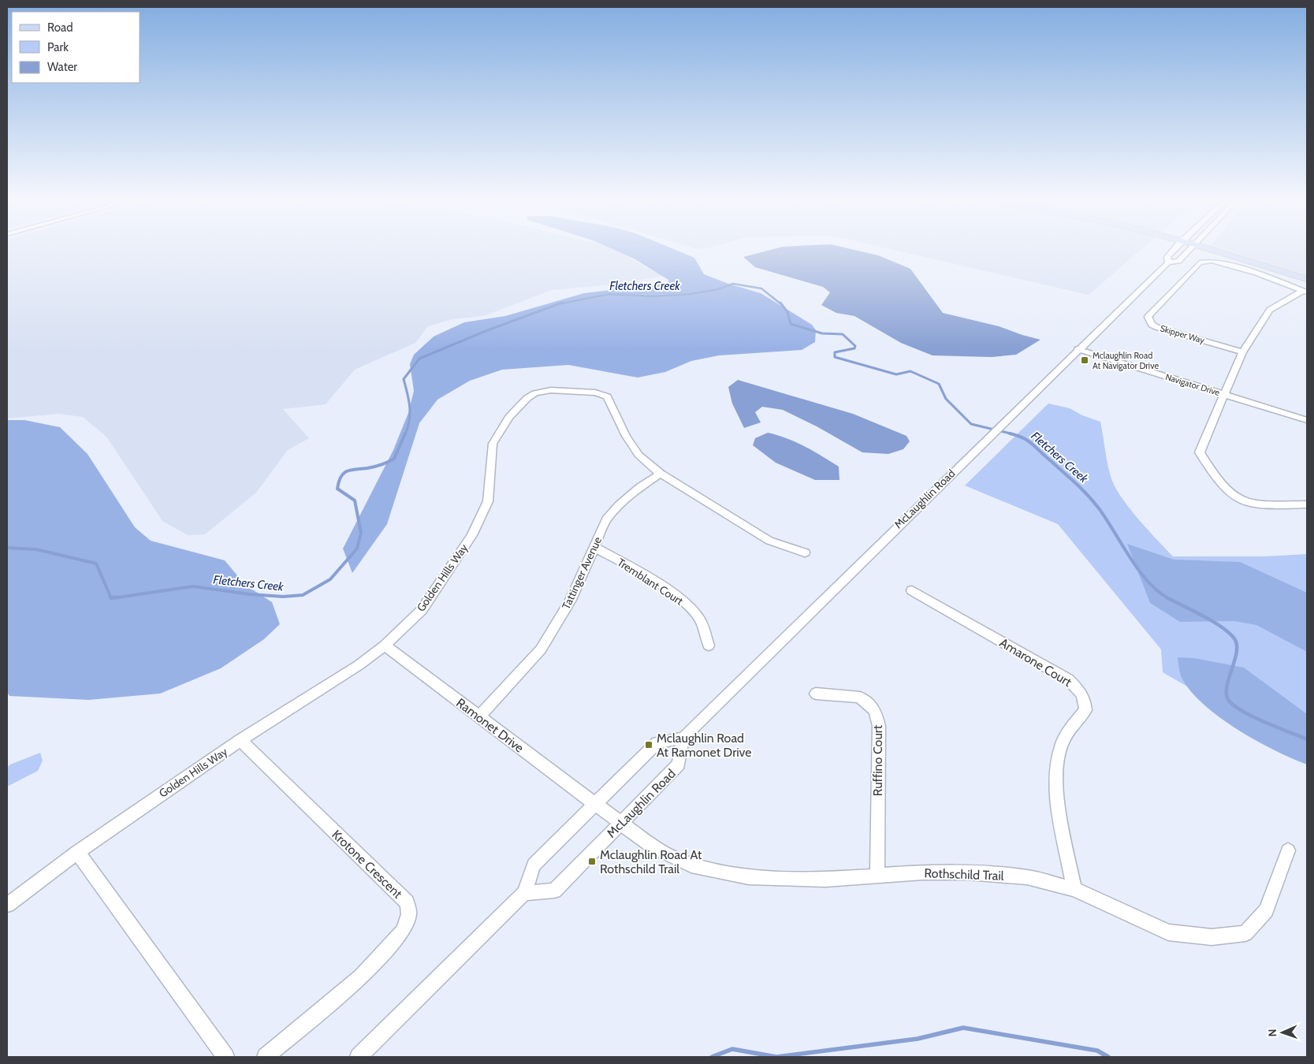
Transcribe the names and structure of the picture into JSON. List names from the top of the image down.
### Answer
{
  "streets": {
    "street": [
      "Skipper Way",
      "Navigator Drive",
      "McLaughlin Road",
      "Tattinger Avenue",
      "Golden Hills Way",
      "Tremblant Court",
      "Amarone Court",
      "Ramonet Drive",
      "Ruffino Court",
      "Krotone Crescent",
      "Rothschild Trail"
    ]
  },
  "crossings": [
    ["Navigator Drive", "McLaughlin Road"],
    ["McLaughlin Road", "Rothschild Trail"],
    ["Tattinger Avenue", "Golden Hills Way"],
    ["Tattinger Avenue", "Tremblant Court"],
    ["Tattinger Avenue", "Ramonet Drive"],
    ["Golden Hills Way", "Ramonet Drive"],
    ["Golden Hills Way", "Krotone Crescent"],
    ["Amarone Court", "Rothschild Trail"],
    ["Ramonet Drive", "Rothschild Trail"],
    ["Ruffino Court", "Rothschild Trail"]
  ],
  "water": ["Fletchers Creek"],
  "places": {
    "transit": ["Mclaughlin Road At Navigator Drive", "Mclaughlin Road At Ramonet Drive", "Mclaughlin Road At Rothschild Trail"]
  },
  "legend": ["Road", "Park", "Water"],
  "north": "left"
}
